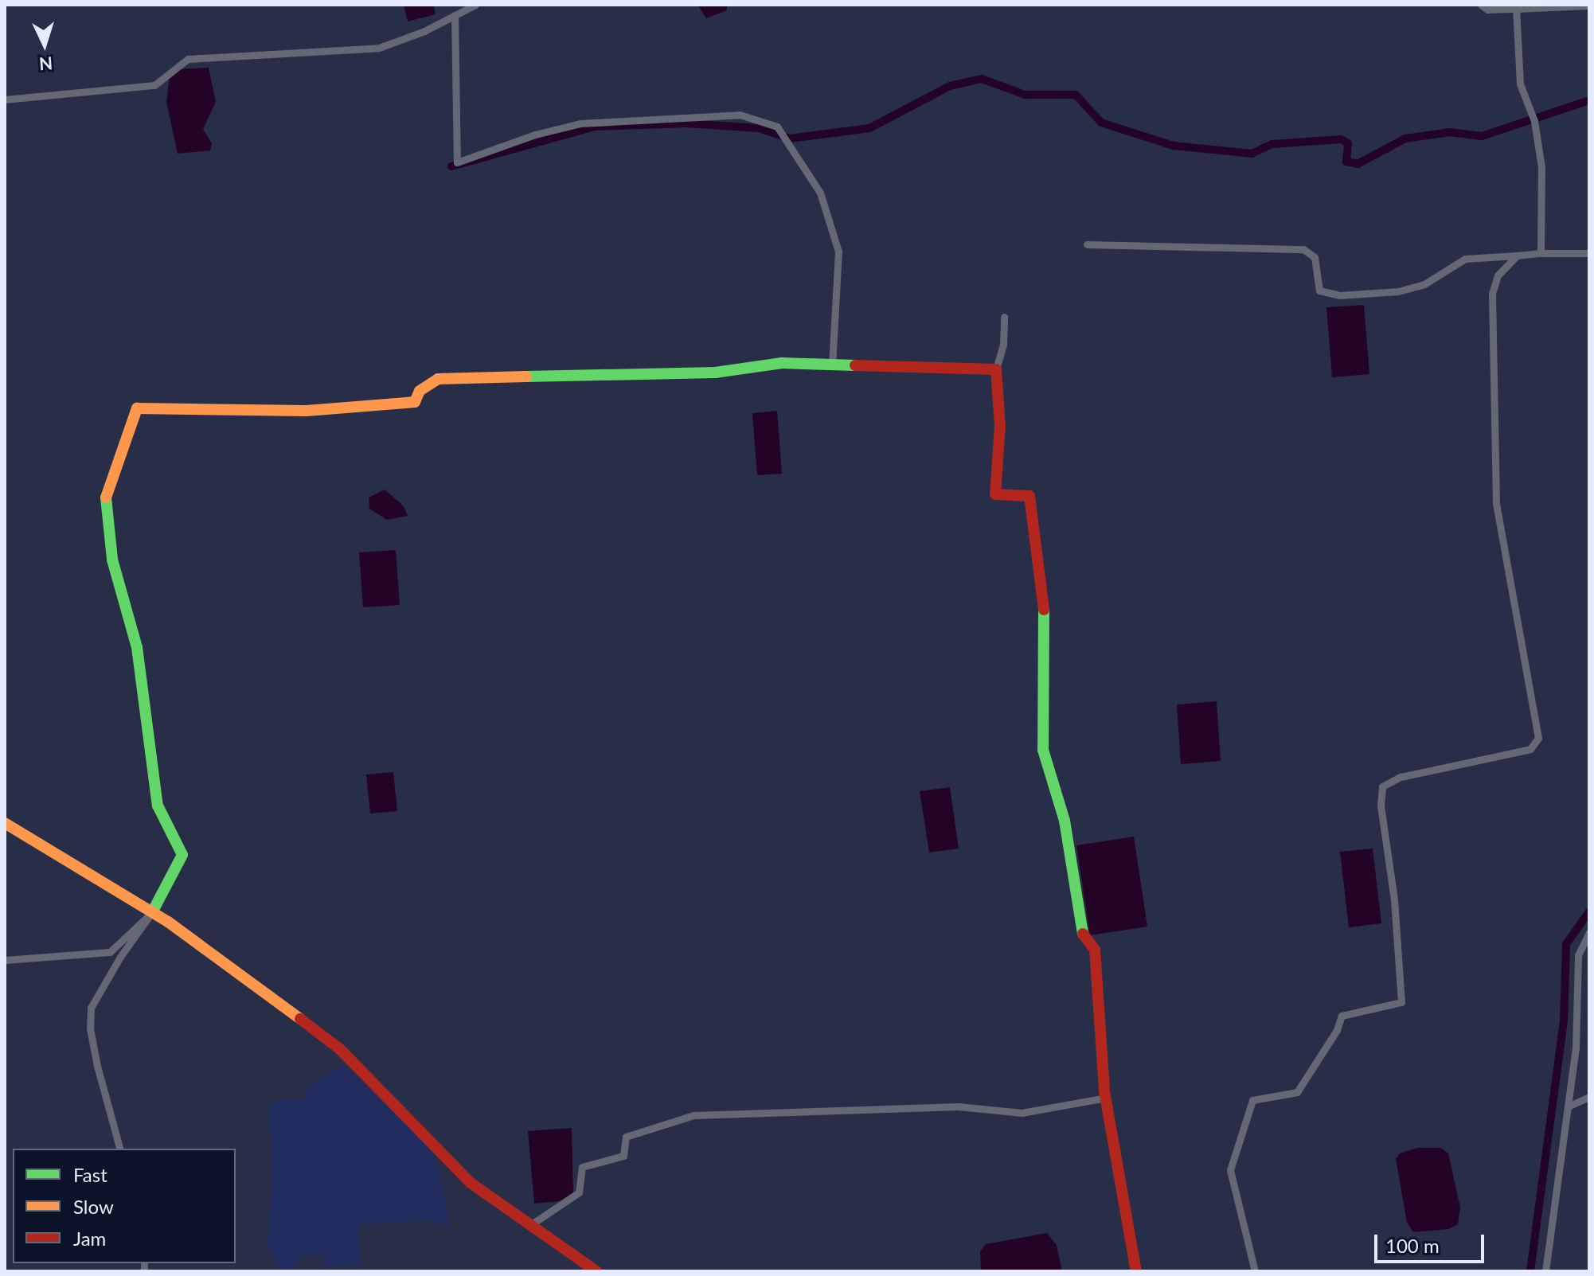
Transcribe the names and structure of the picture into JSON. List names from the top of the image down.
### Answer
{
  "legend": ["Fast", "Slow", "Jam"],
  "scale_bar": "100 m",
  "north": "bottom"
}
